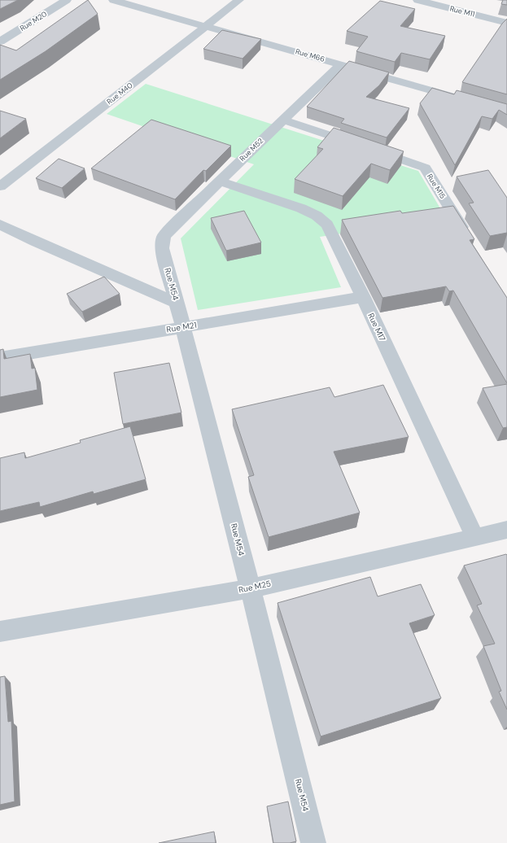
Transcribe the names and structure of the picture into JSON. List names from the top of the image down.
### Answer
{
  "streets": {
    "street": [
      "Rue M11",
      "Rue M20",
      "Rue M66",
      "Rue M40",
      "Rue M52",
      "Rue M15",
      "Rue M54",
      "Rue M21",
      "Rue M17",
      "Rue M25"
    ]
  },
  "crossings": [
    ["Rue M66", "Rue M40"],
    ["Rue M66", "Rue M52"],
    ["Rue M52", "Rue M15"],
    ["Rue M52", "Rue M54"],
    ["Rue M52", "Rue M17"],
    ["Rue M54", "Rue M21"],
    ["Rue M54", "Rue M25"],
    ["Rue M21", "Rue M17"],
    ["Rue M17", "Rue M25"]
  ]
}
